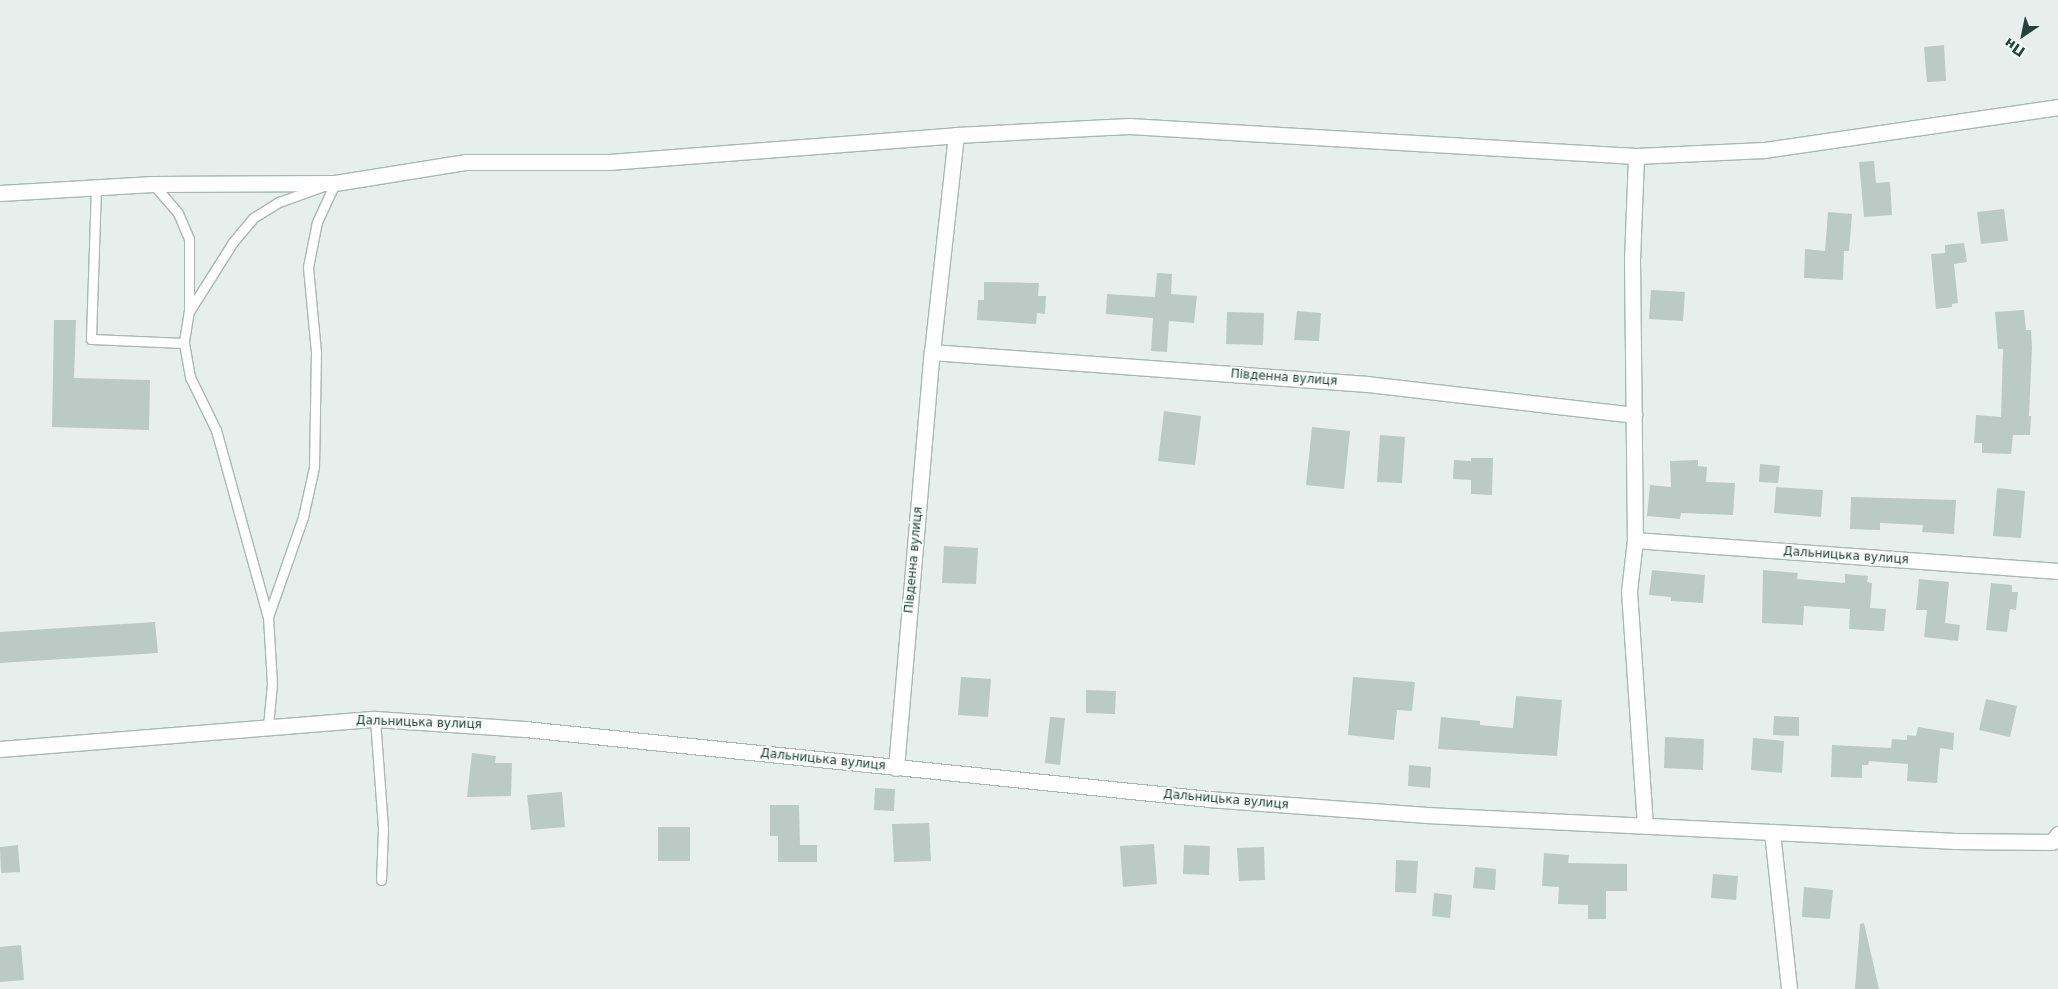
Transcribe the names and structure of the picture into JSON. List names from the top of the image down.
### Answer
{
  "streets": {
    "street": ["Південна вулиця", "Дальницька вулиця"]
  },
  "crossings": [
    ["Південна вулиця", "Дальницька вулиця"]
  ],
  "north": "bottom left"
}
